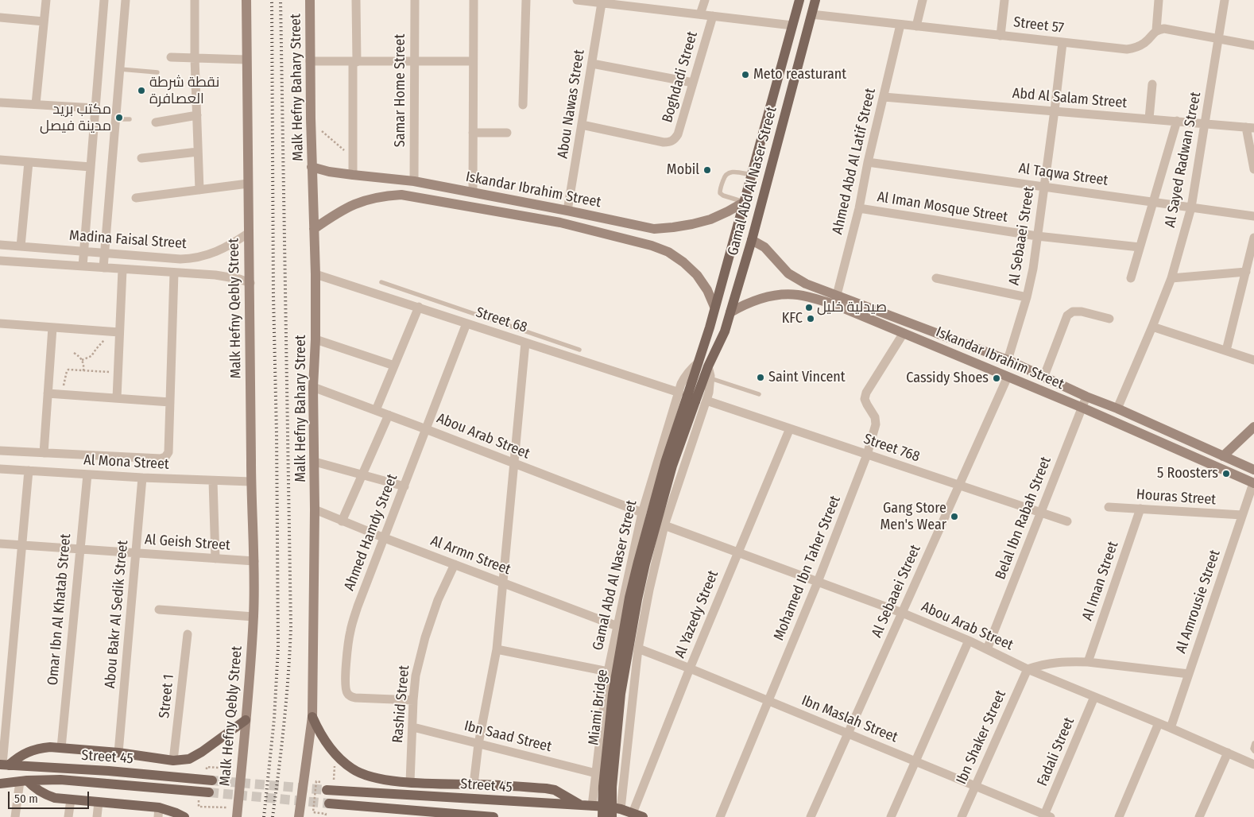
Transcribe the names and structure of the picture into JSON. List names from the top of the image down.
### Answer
{
  "streets": {
    "main road": ["Gamal Abd Al Naser Street", "Miami Bridge", "Street 45"],
    "street": [
      "Street 57",
      "Boghdadi Street",
      "Malk Hefny Bahary Street",
      "Samar Home Street",
      "Abd Al Salam Street",
      "Abou Nawas Street",
      "Al Sayed Radwan Street",
      "Ahmed Abd Al Latif Street",
      "Al Taqwa Street",
      "Iskandar Ibrahim Street",
      "Al Iman Mosque Street",
      "Al Sebaaei Street",
      "Madina Faisal Street",
      "Malk Hefny Qebly Street",
      "Street 68",
      "Abou Arab Street",
      "Street 768",
      "Al Mona Street",
      "Houras Street",
      "Belal Ibn Rabah Street",
      "Ahmed Hamdy Street",
      "Al Geish Street",
      "Al Armn Street",
      "Mohamed Ibn Taher Street",
      "Al Iman Street",
      "Al Amrousie Street",
      "Omar Ibn Al Khatab Street",
      "Abou Bakr Al Sedik Street",
      "Al Yazedy Street",
      "Street 1",
      "Rashid Street",
      "Ibn Maslah Street",
      "Ibn Saad Street",
      "Ibn Shaker Street",
      "Fadali Street"
    ]
  },
  "crossings": [
    ["Street 57", "Ahmed Abd Al Latif Street"],
    ["Street 57", "Gamal Abd Al Naser Street"],
    ["Street 57", "Al Sebaaei Street"],
    ["Boghdadi Street", "Abou Nawas Street"],
    ["Malk Hefny Bahary Street", "Iskandar Ibrahim Street"],
    ["Malk Hefny Bahary Street", "Street 68"],
    ["Malk Hefny Bahary Street", "Abou Arab Street"],
    ["Malk Hefny Bahary Street", "Al Armn Street"],
    ["Samar Home Street", "Iskandar Ibrahim Street"],
    ["Abd Al Salam Street", "Al Sayed Radwan Street"],
    ["Abd Al Salam Street", "Ahmed Abd Al Latif Street"],
    ["Abd Al Salam Street", "Al Sebaaei Street"],
    ["Abou Nawas Street", "Iskandar Ibrahim Street"],
    ["Al Sayed Radwan Street", "Al Taqwa Street"],
    ["Al Sayed Radwan Street", "Iskandar Ibrahim Street"],
    ["Ahmed Abd Al Latif Street", "Al Taqwa Street"],
    ["Ahmed Abd Al Latif Street", "Iskandar Ibrahim Street"],
    ["Ahmed Abd Al Latif Street", "Al Iman Mosque Street"],
    ["Al Taqwa Street", "Al Sebaaei Street"],
    ["Gamal Abd Al Naser Street", "Iskandar Ibrahim Street"],
    ["Gamal Abd Al Naser Street", "Street 68"],
    ["Gamal Abd Al Naser Street", "Abou Arab Street"],
    ["Gamal Abd Al Naser Street", "Street 768"],
    ["Gamal Abd Al Naser Street", "Al Armn Street"],
    ["Gamal Abd Al Naser Street", "Miami Bridge"],
    ["Gamal Abd Al Naser Street", "Ibn Maslah Street"],
    ["Gamal Abd Al Naser Street", "Ibn Saad Street"],
    ["Gamal Abd Al Naser Street", "Street 45"],
    ["Iskandar Ibrahim Street", "Al Sebaaei Street"],
    ["Iskandar Ibrahim Street", "Belal Ibn Rabah Street"],
    ["Iskandar Ibrahim Street", "Mohamed Ibn Taher Street"],
    ["Iskandar Ibrahim Street", "Al Amrousie Street"],
    ["Al Iman Mosque Street", "Al Sebaaei Street"],
    ["Al Sebaaei Street", "Abou Arab Street"],
    ["Al Sebaaei Street", "Street 768"],
    ["Al Sebaaei Street", "Ibn Maslah Street"],
    ["Madina Faisal Street", "Malk Hefny Qebly Street"],
    ["Malk Hefny Qebly Street", "Al Mona Street"],
    ["Malk Hefny Qebly Street", "Al Geish Street"],
    ["Street 68", "Ahmed Hamdy Street"],
    ["Street 68", "Miami Bridge"],
    ["Abou Arab Street", "Belal Ibn Rabah Street"],
    ["Abou Arab Street", "Ahmed Hamdy Street"],
    ["Abou Arab Street", "Mohamed Ibn Taher Street"],
    ["Abou Arab Street", "Al Amrousie Street"],
    ["Abou Arab Street", "Al Yazedy Street"],
    ["Abou Arab Street", "Ibn Shaker Street"],
    ["Abou Arab Street", "Fadali Street"],
    ["Street 768", "Belal Ibn Rabah Street"],
    ["Street 768", "Mohamed Ibn Taher Street"],
    ["Street 768", "Al Yazedy Street"],
    ["Al Mona Street", "Omar Ibn Al Khatab Street"],
    ["Al Mona Street", "Abou Bakr Al Sedik Street"],
    ["Houras Street", "Al Iman Street"],
    ["Houras Street", "Al Amrousie Street"],
    ["Ahmed Hamdy Street", "Al Armn Street"],
    ["Ahmed Hamdy Street", "Rashid Street"],
    ["Al Geish Street", "Omar Ibn Al Khatab Street"],
    ["Al Geish Street", "Abou Bakr Al Sedik Street"],
    ["Al Armn Street", "Rashid Street"],
    ["Mohamed Ibn Taher Street", "Ibn Maslah Street"],
    ["Al Yazedy Street", "Ibn Maslah Street"],
    ["Al Yazedy Street", "Street 45"],
    ["Rashid Street", "Ibn Saad Street"],
    ["Ibn Maslah Street", "Ibn Shaker Street"],
    ["Ibn Maslah Street", "Fadali Street"]
  ],
  "places": [
    "Meto reasturant",
    "نقطة شرطة العصافرة",
    "مكتب بريد مدينة فيصل",
    "Mobil",
    "صيدلية خليل",
    "KFC",
    "Saint Vincent",
    "Cassidy Shoes",
    "5 Roosters",
    "Gang Store Men's Wear"
  ],
  "scale_bar": "50 m"
}
